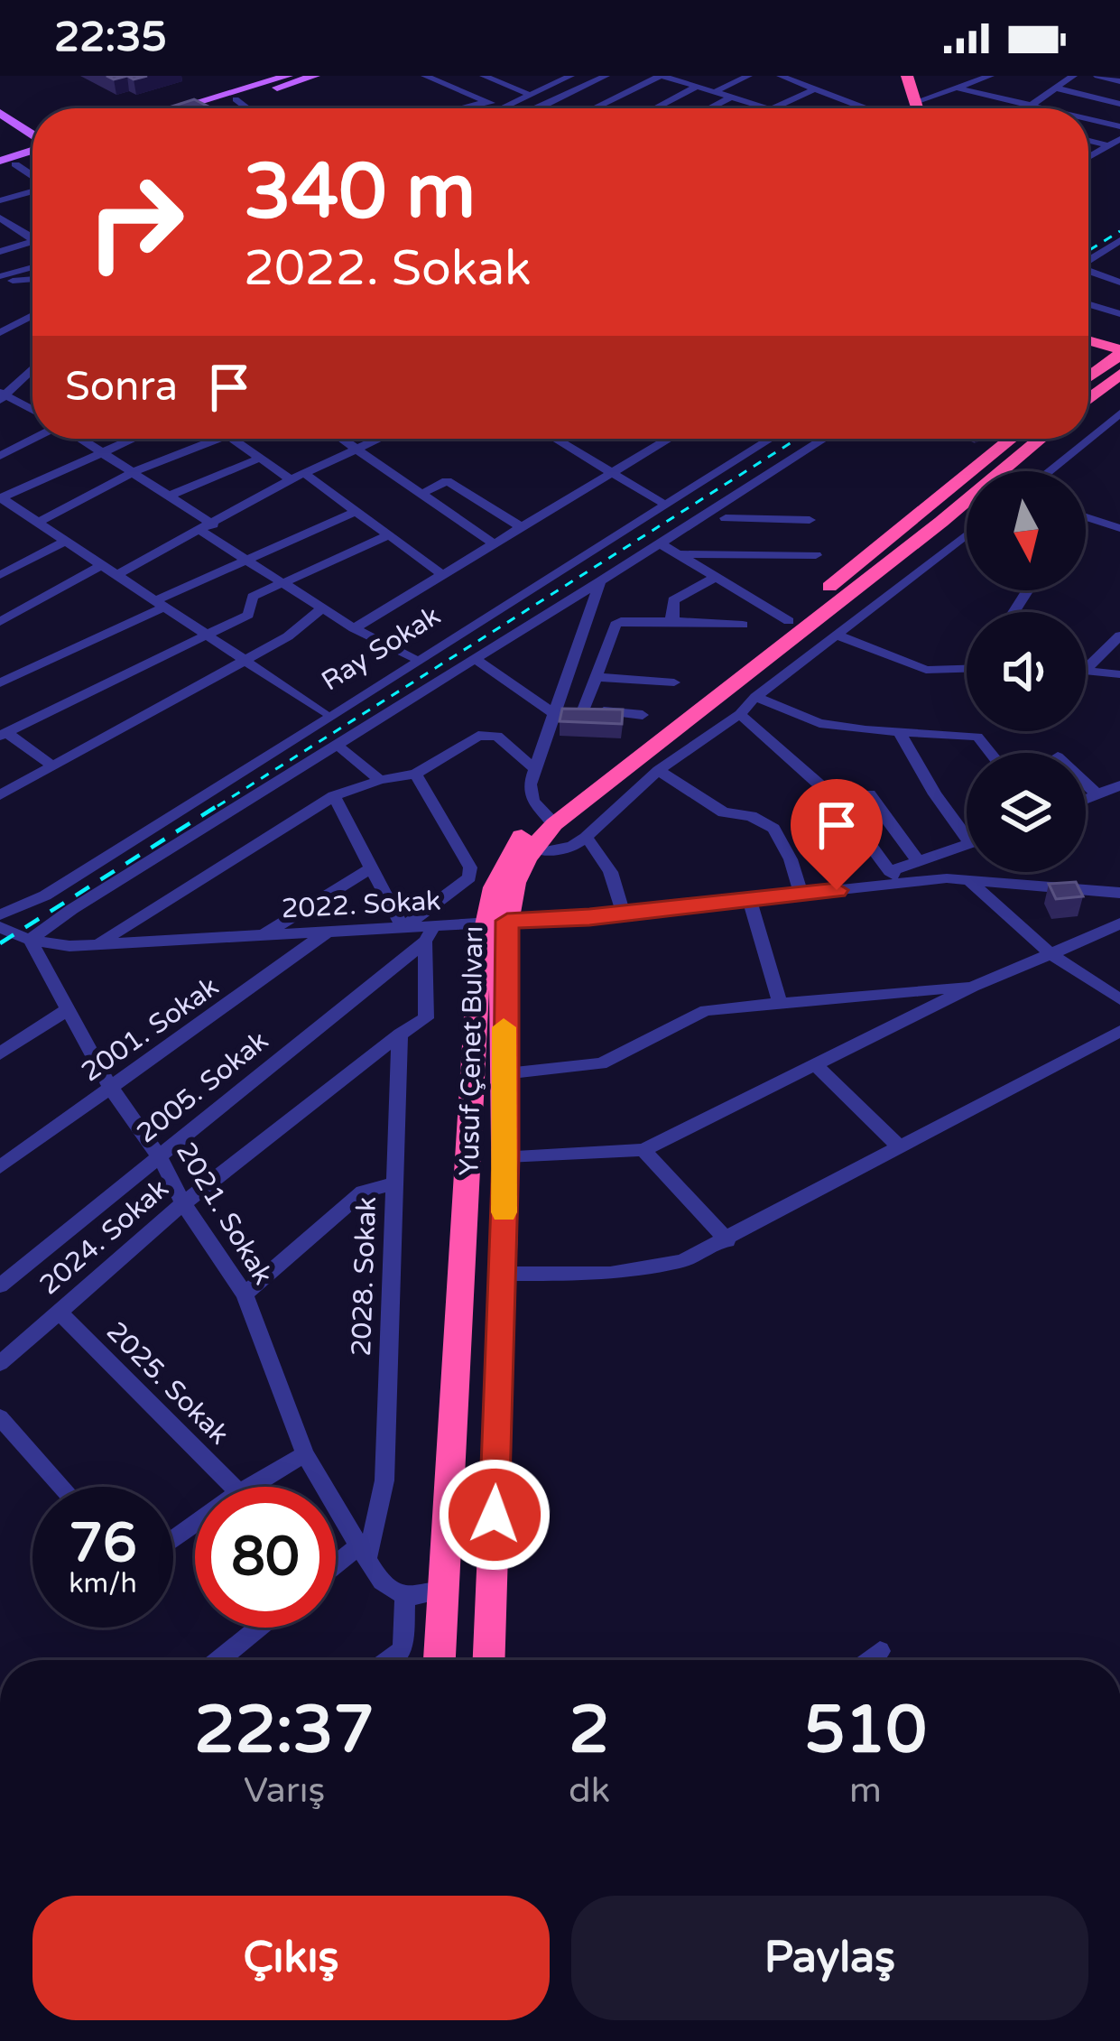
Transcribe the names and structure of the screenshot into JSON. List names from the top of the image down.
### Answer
{
  "streets": {
    "highway": ["Yusuf Çenet Bulvarı"],
    "street": [
      "Ray Sokak",
      "2022. Sokak",
      "2001. Sokak",
      "2005. Sokak",
      "2021. Sokak",
      "2024. Sokak",
      "2028. Sokak",
      "2025. Sokak"
    ]
  },
  "crossings": [
    ["2022. Sokak", "2001. Sokak"],
    ["2022. Sokak", "Yusuf Çenet Bulvarı"],
    ["2022. Sokak", "2005. Sokak"],
    ["2022. Sokak", "2021. Sokak"],
    ["2001. Sokak", "2021. Sokak"],
    ["2005. Sokak", "2021. Sokak"],
    ["2021. Sokak", "2024. Sokak"],
    ["2021. Sokak", "2028. Sokak"],
    ["2024. Sokak", "2025. Sokak"]
  ],
  "north": "bottom",
  "page": {
    "status": "22:35",
    "turn": ["340 m", "2022. Sokak"],
    "then": "Sonra",
    "speed": "76 km/h",
    "limit": "80",
    "eta": [
      "22:37",
      "Varış",
      "2",
      "dk",
      "510",
      "m"
    ],
    "buttons": ["Çıkış", "Paylaş"]
  }
}
